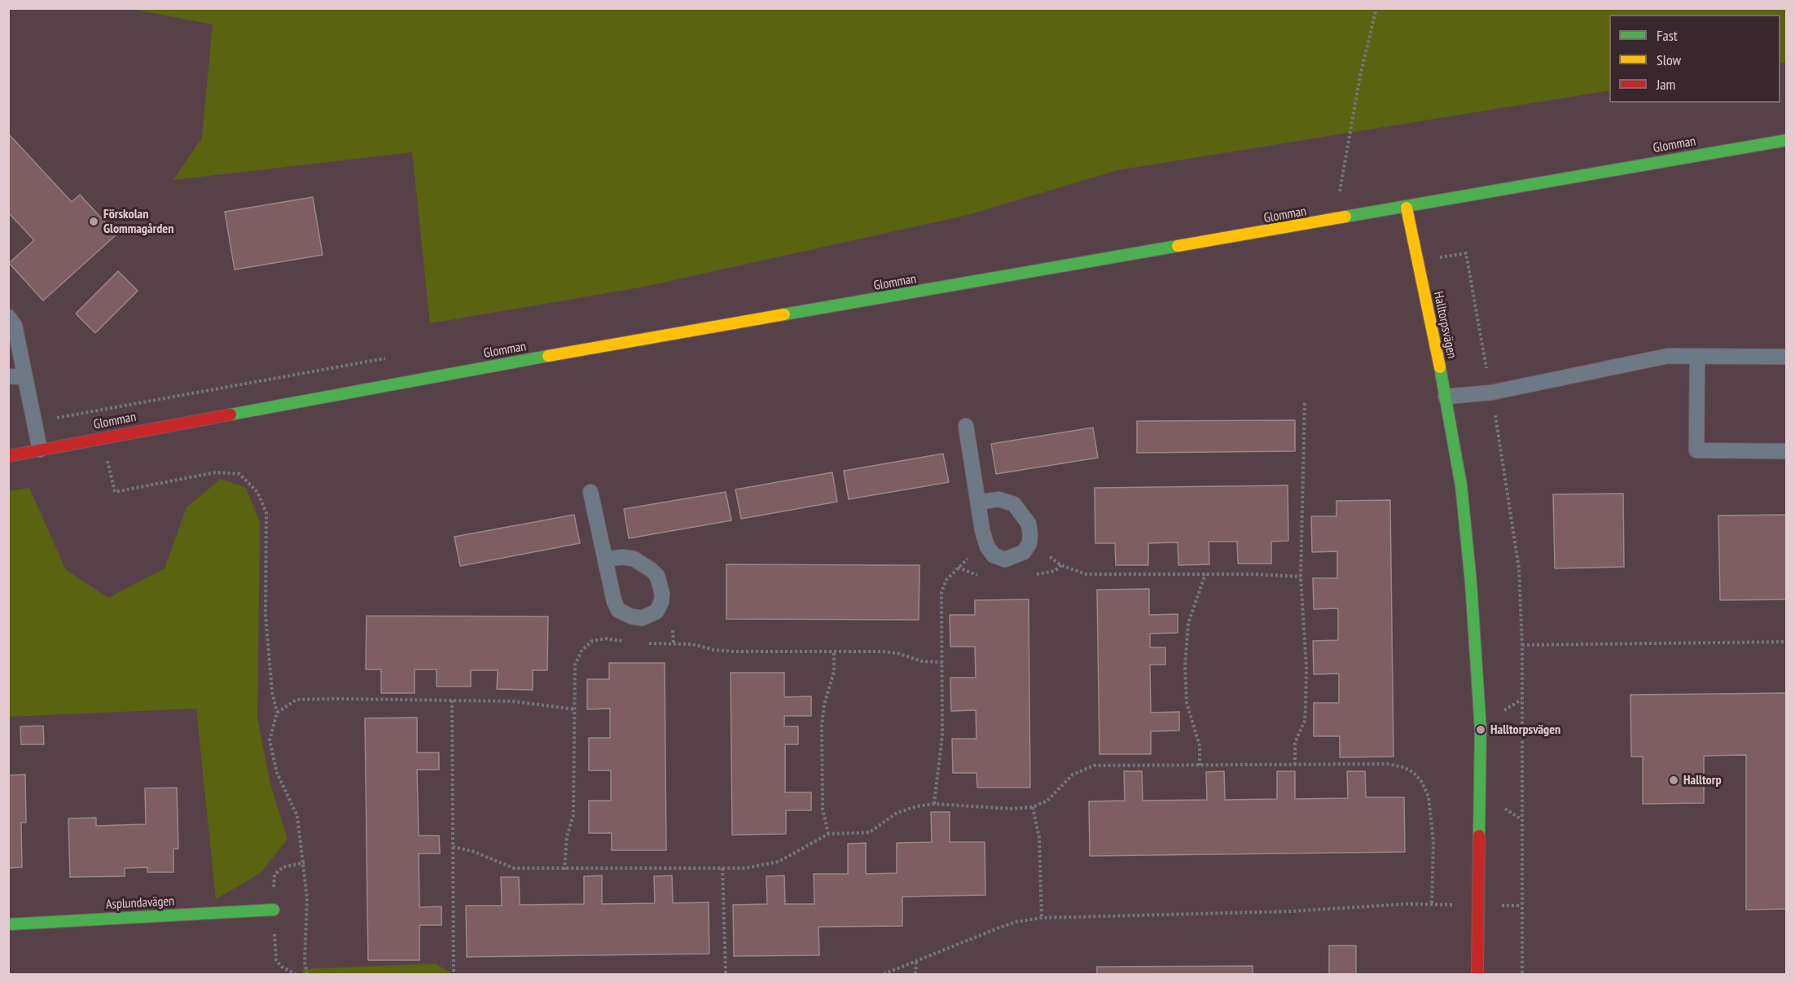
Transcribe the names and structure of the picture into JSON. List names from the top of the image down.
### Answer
{
  "streets": {
    "street": ["Glomman", "Halltorpsvägen", "Asplundavägen"]
  },
  "crossings": [
    ["Glomman", "Halltorpsvägen"]
  ],
  "places": ["Förskolan Glommagården", "Halltorpsvägen", "Halltorp"],
  "legend": ["Fast", "Slow", "Jam"]
}
